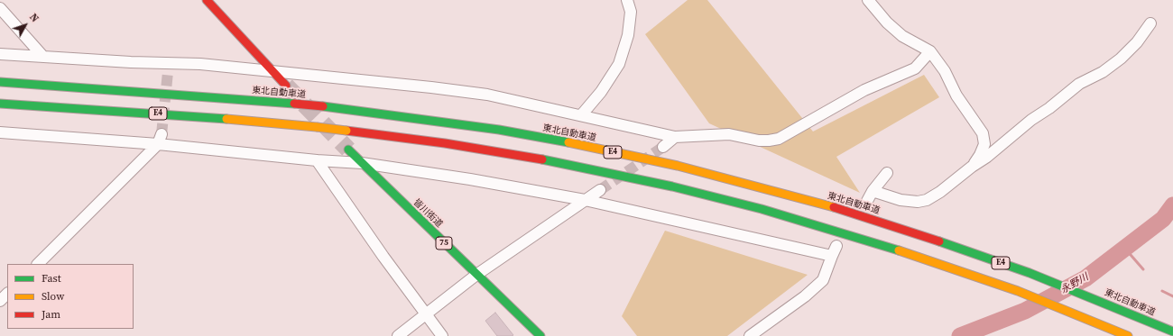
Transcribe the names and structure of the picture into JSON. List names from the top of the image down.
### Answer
{
  "streets": {
    "main road": [
      "東北自動車道",
      "E4",
      "皆川街道",
      "75"
    ]
  },
  "water": ["永野川"],
  "legend": ["Fast", "Slow", "Jam"],
  "north": "top right"
}
